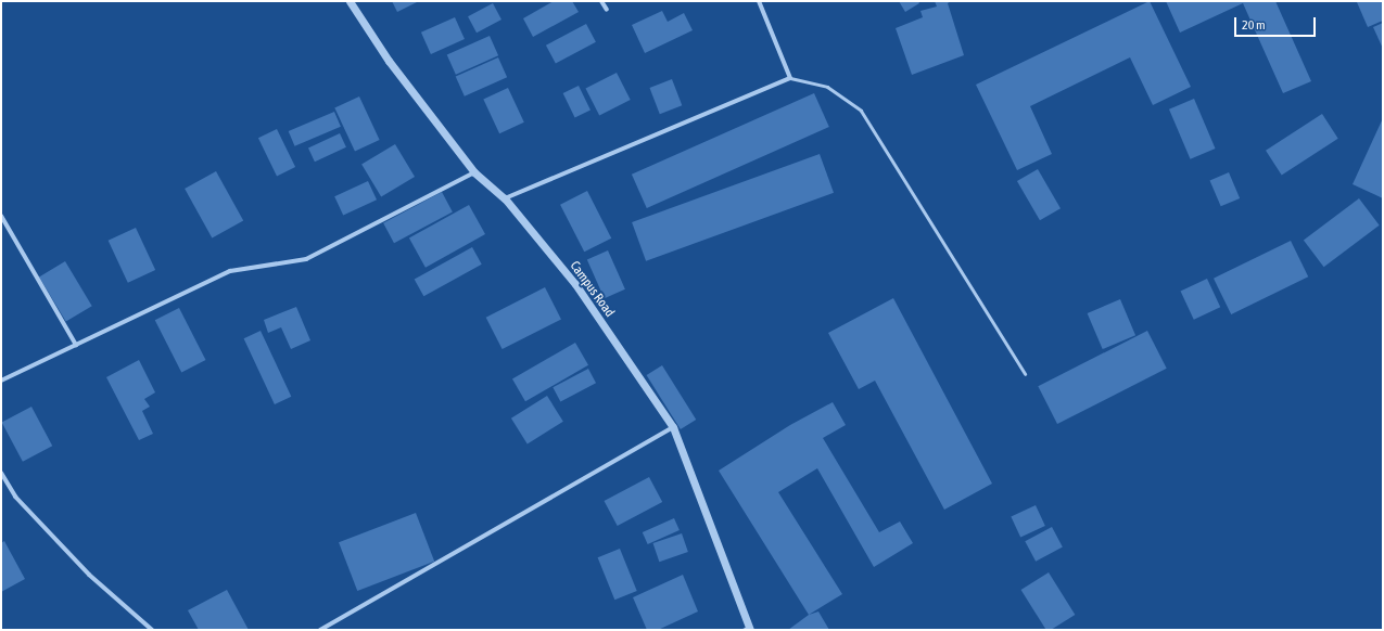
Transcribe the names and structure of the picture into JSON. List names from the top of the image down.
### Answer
{
  "streets": {
    "street": ["Campus Road"]
  },
  "scale_bar": "20 m"
}
